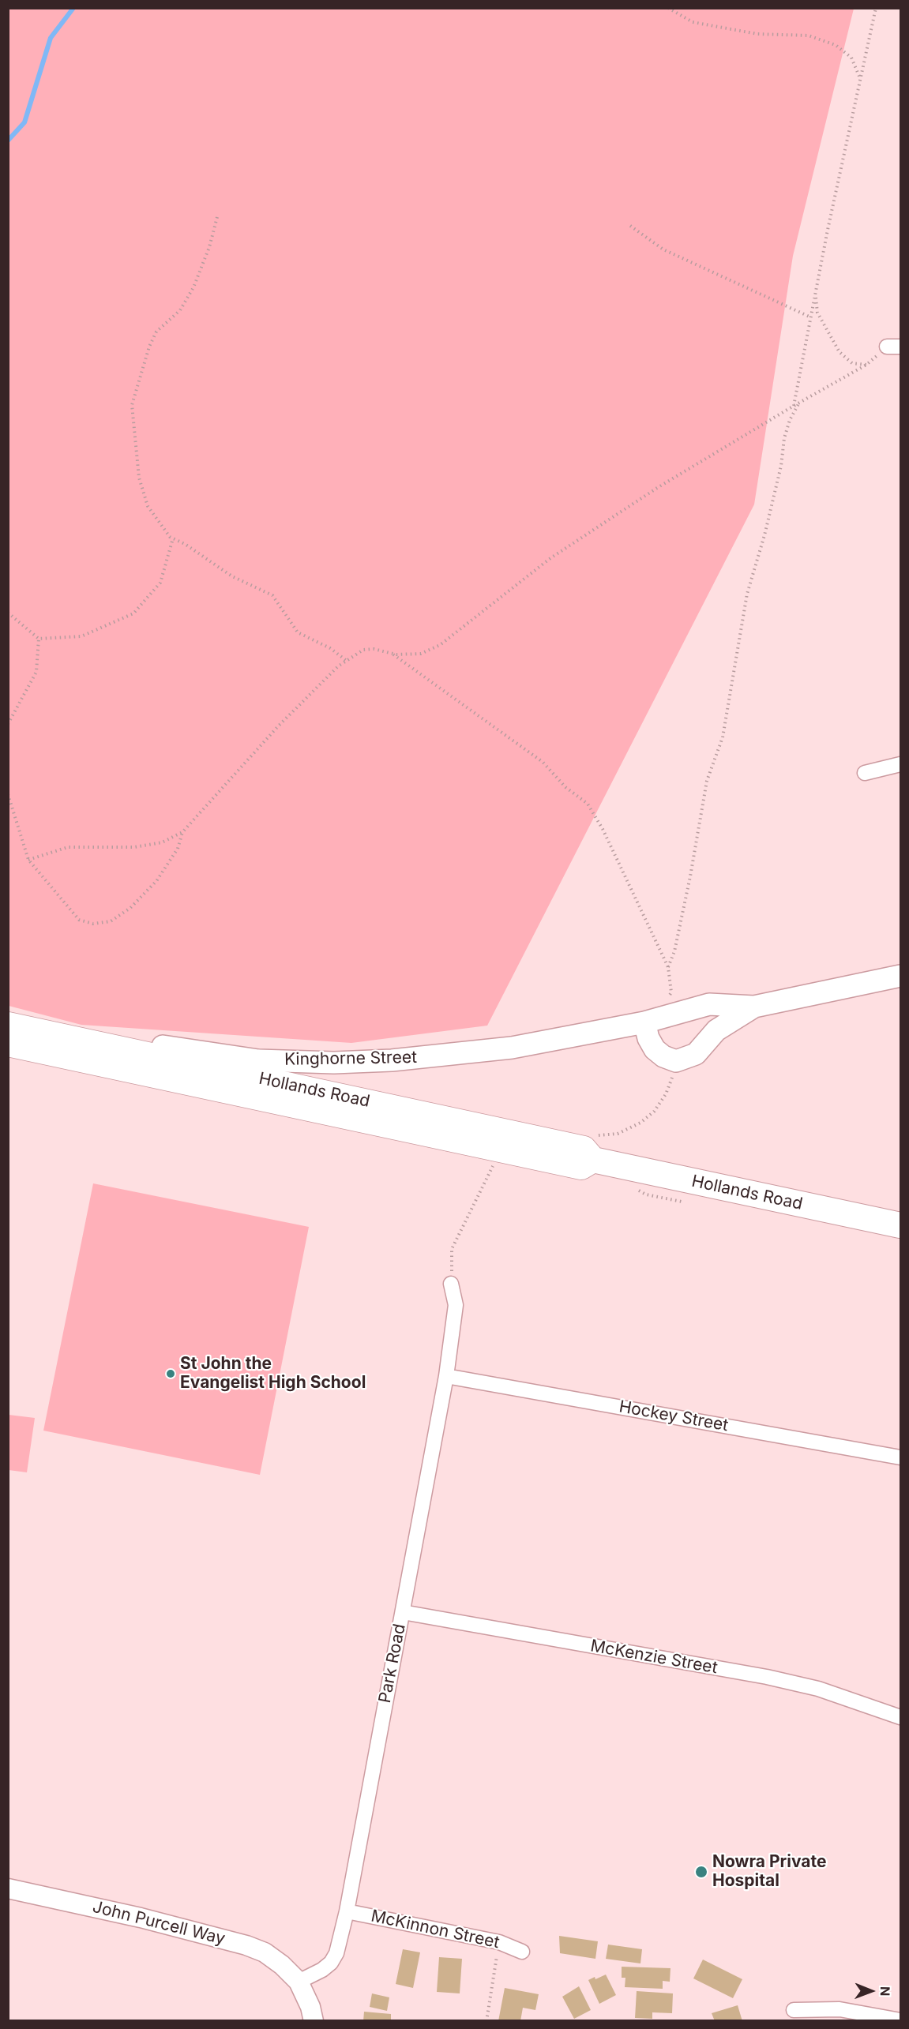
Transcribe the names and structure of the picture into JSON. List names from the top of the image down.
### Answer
{
  "streets": {
    "highway": ["Hollands Road"],
    "main road": ["Kinghorne Street"],
    "street": [
      "Hockey Street",
      "McKenzie Street",
      "Park Road",
      "John Purcell Way",
      "McKinnon Street"
    ]
  },
  "crossings": [
    ["Kinghorne Street", "Hollands Road"],
    ["Hockey Street", "Park Road"],
    ["McKenzie Street", "Park Road"],
    ["Park Road", "John Purcell Way"],
    ["Park Road", "McKinnon Street"]
  ],
  "places": ["St John the Evangelist High School", "Nowra Private Hospital"],
  "north": "right"
}
